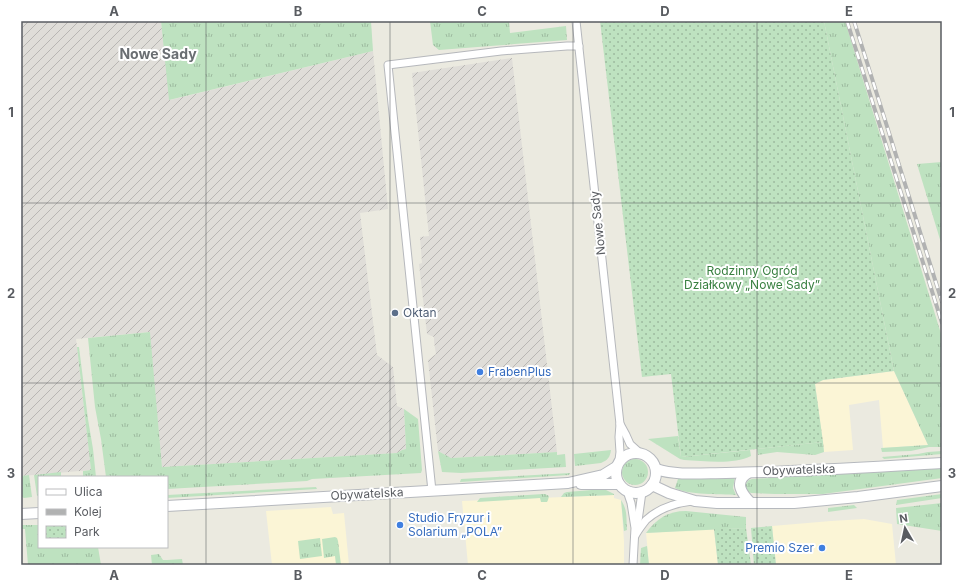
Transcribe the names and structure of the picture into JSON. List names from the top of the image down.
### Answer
{
  "streets": {
    "main road": ["Obywatelska"],
    "street": ["Nowe Sady"]
  },
  "crossings": [
    ["Nowe Sady", "Obywatelska"]
  ],
  "districts": ["Nowe Sady"],
  "parks": ["Rodzinny Ogród Działkowy „Nowe Sady”"],
  "places": [
    "Oktan",
    "FrabenPlus",
    "Studio Fryzur i Solarium „POLA”",
    "Premio Szer"
  ],
  "legend": ["Ulica", "Kolej", "Park"],
  "north": "top",
  "grid": {
    "columns": [
      "A",
      "B",
      "C",
      "D",
      "E"
    ],
    "rows": ["1", "2", "3"]
  }
}
